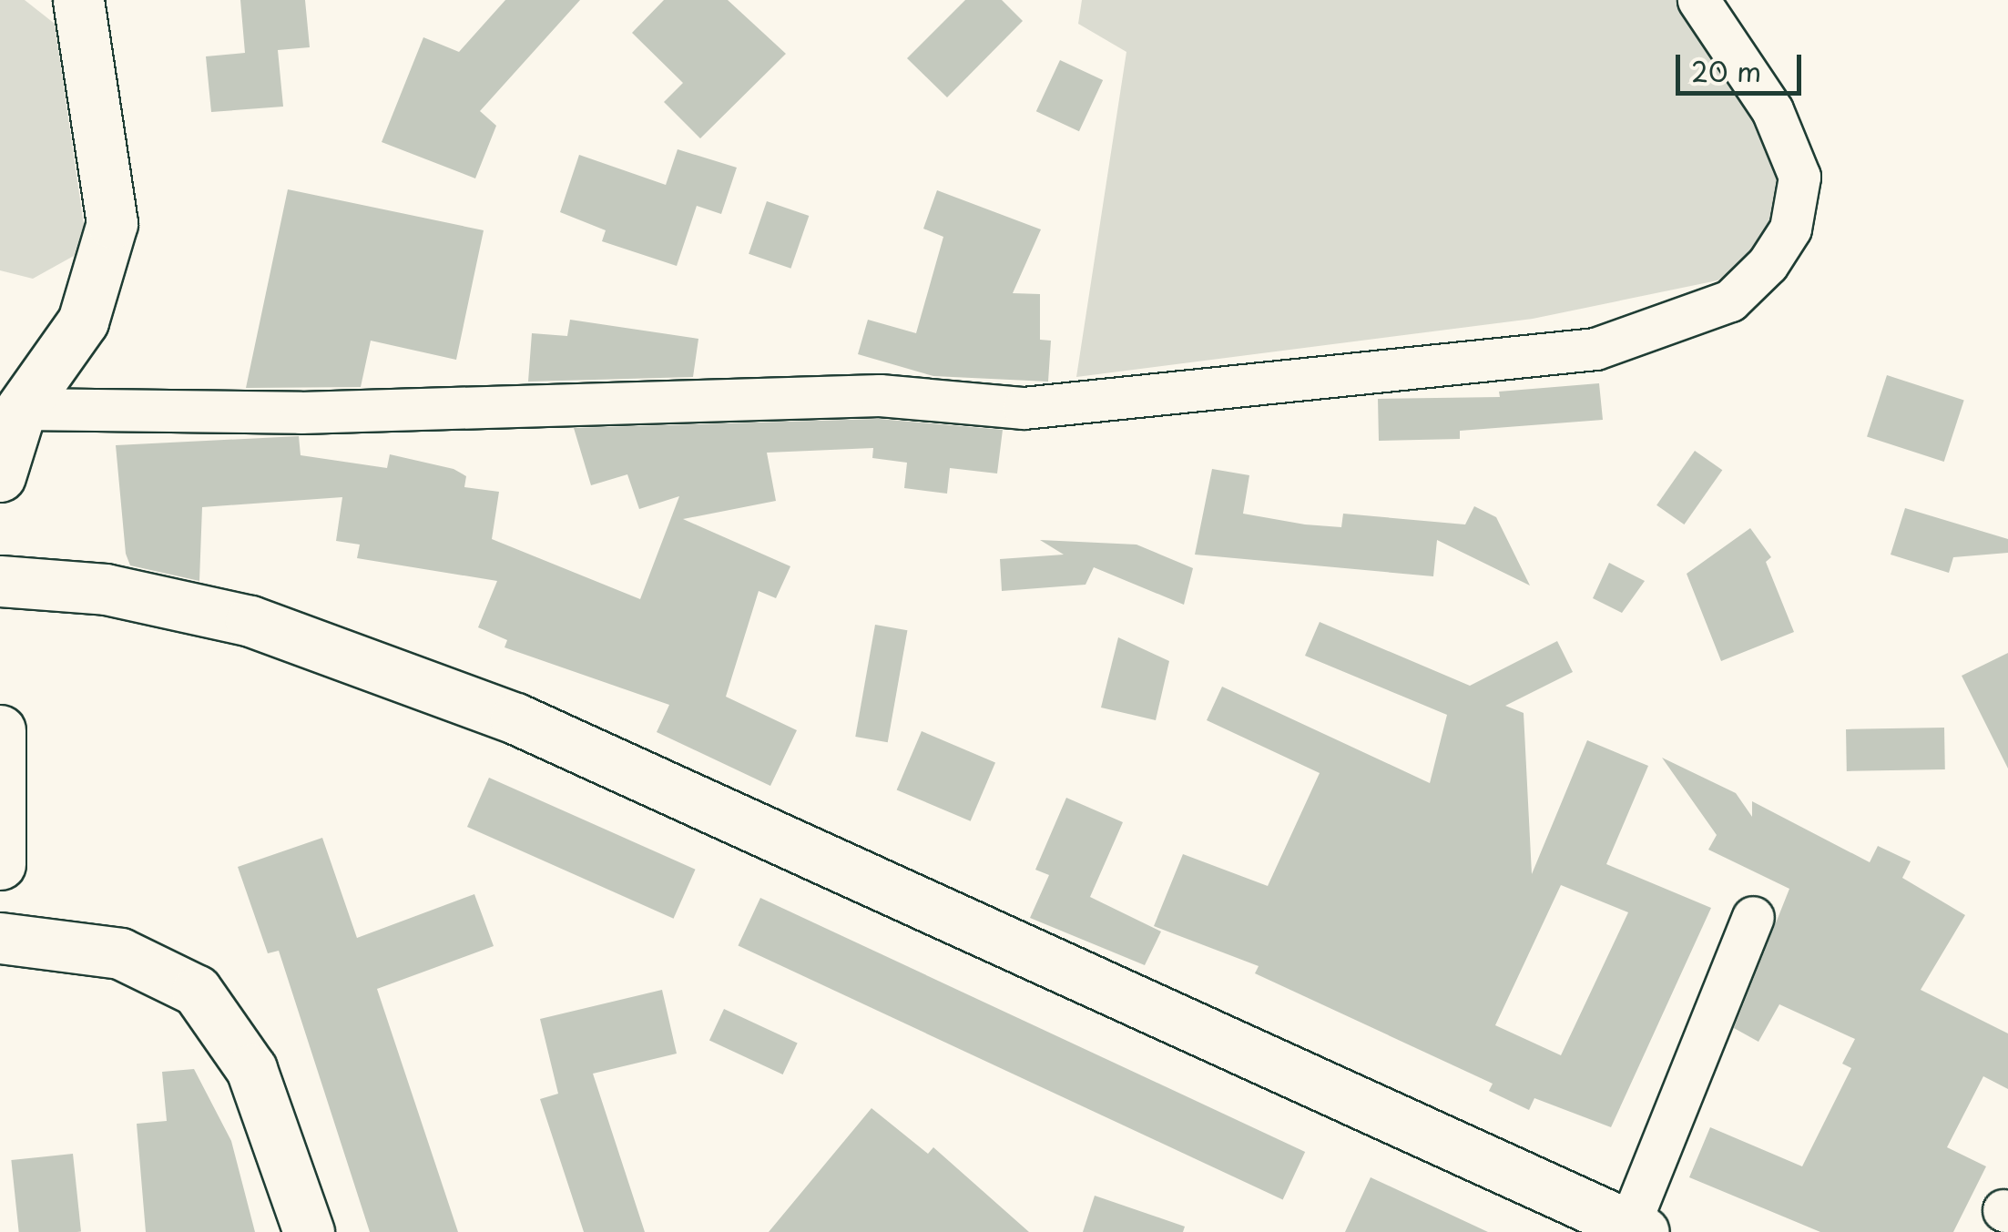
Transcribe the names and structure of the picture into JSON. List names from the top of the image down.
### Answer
{
  "scale_bar": "20 m"
}
